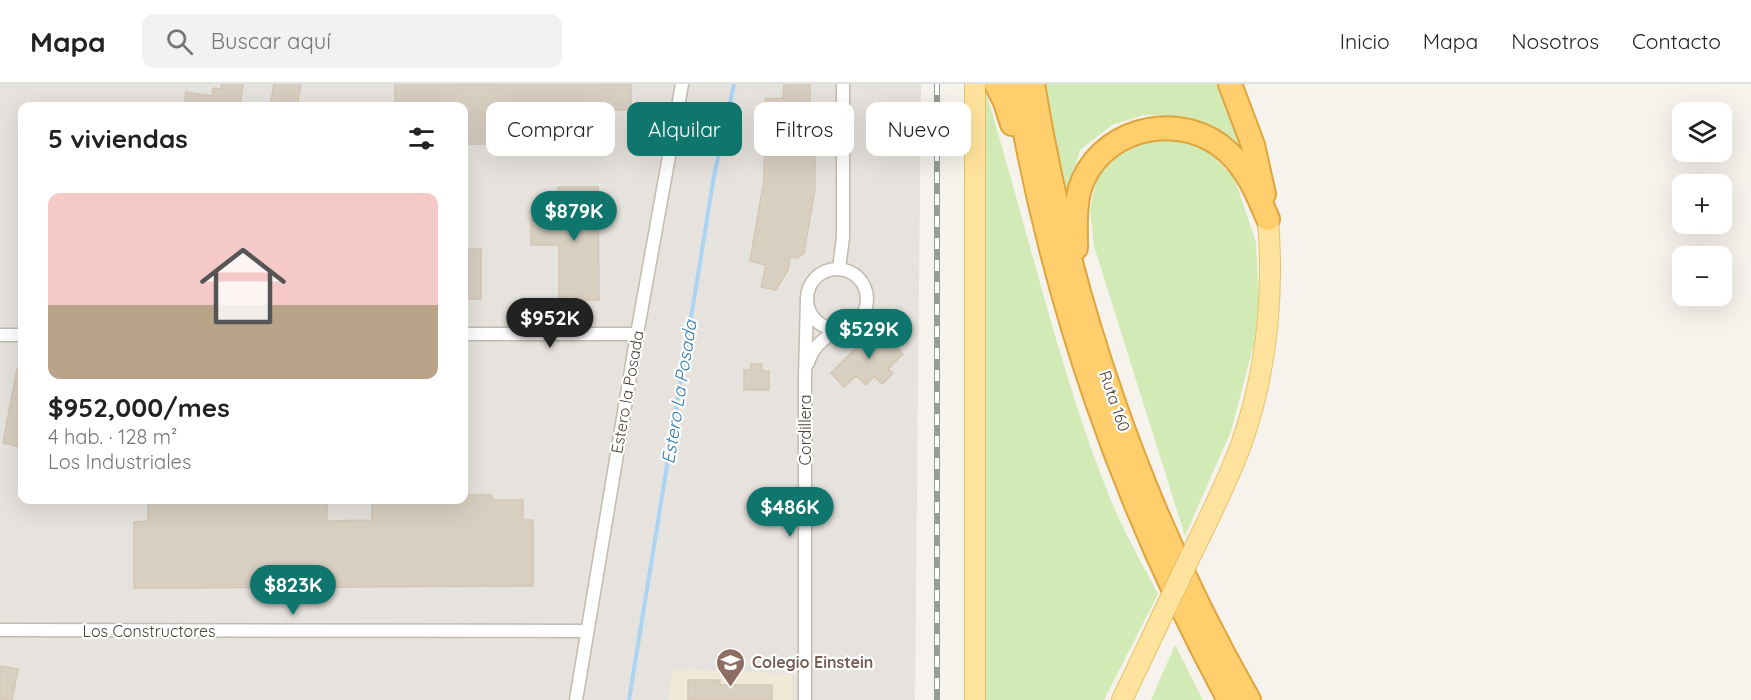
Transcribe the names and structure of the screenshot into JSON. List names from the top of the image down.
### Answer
{
  "streets": {
    "highway": ["Ruta 160"],
    "street": ["Estero la Posada", "Cordillera", "Los Constructores"]
  },
  "crossings": [
    ["Estero la Posada", "Los Constructores"]
  ],
  "water": ["Estero La Posada"],
  "places": {
    "school or university": ["Colegio Einstein"]
  },
  "page": {
    "header": "Mapa",
    "search": "Buscar aquí",
    "nav": [
      "Inicio",
      "Mapa",
      "Nosotros",
      "Contacto"
    ],
    "map_buttons": ["+", "−"],
    "chip": [
      "Comprar",
      "Alquilar",
      "Filtros",
      "Nuevo"
    ],
    "heading": "5 viviendas",
    "list": [
      {
        "name": "$952,000/mes",
        "note": "4 hab. · 128 m² · Los Industriales"
      }
    ],
    "price": [
      "$879K",
      "$952K",
      "$529K",
      "$486K",
      "$823K"
    ]
  }
}
